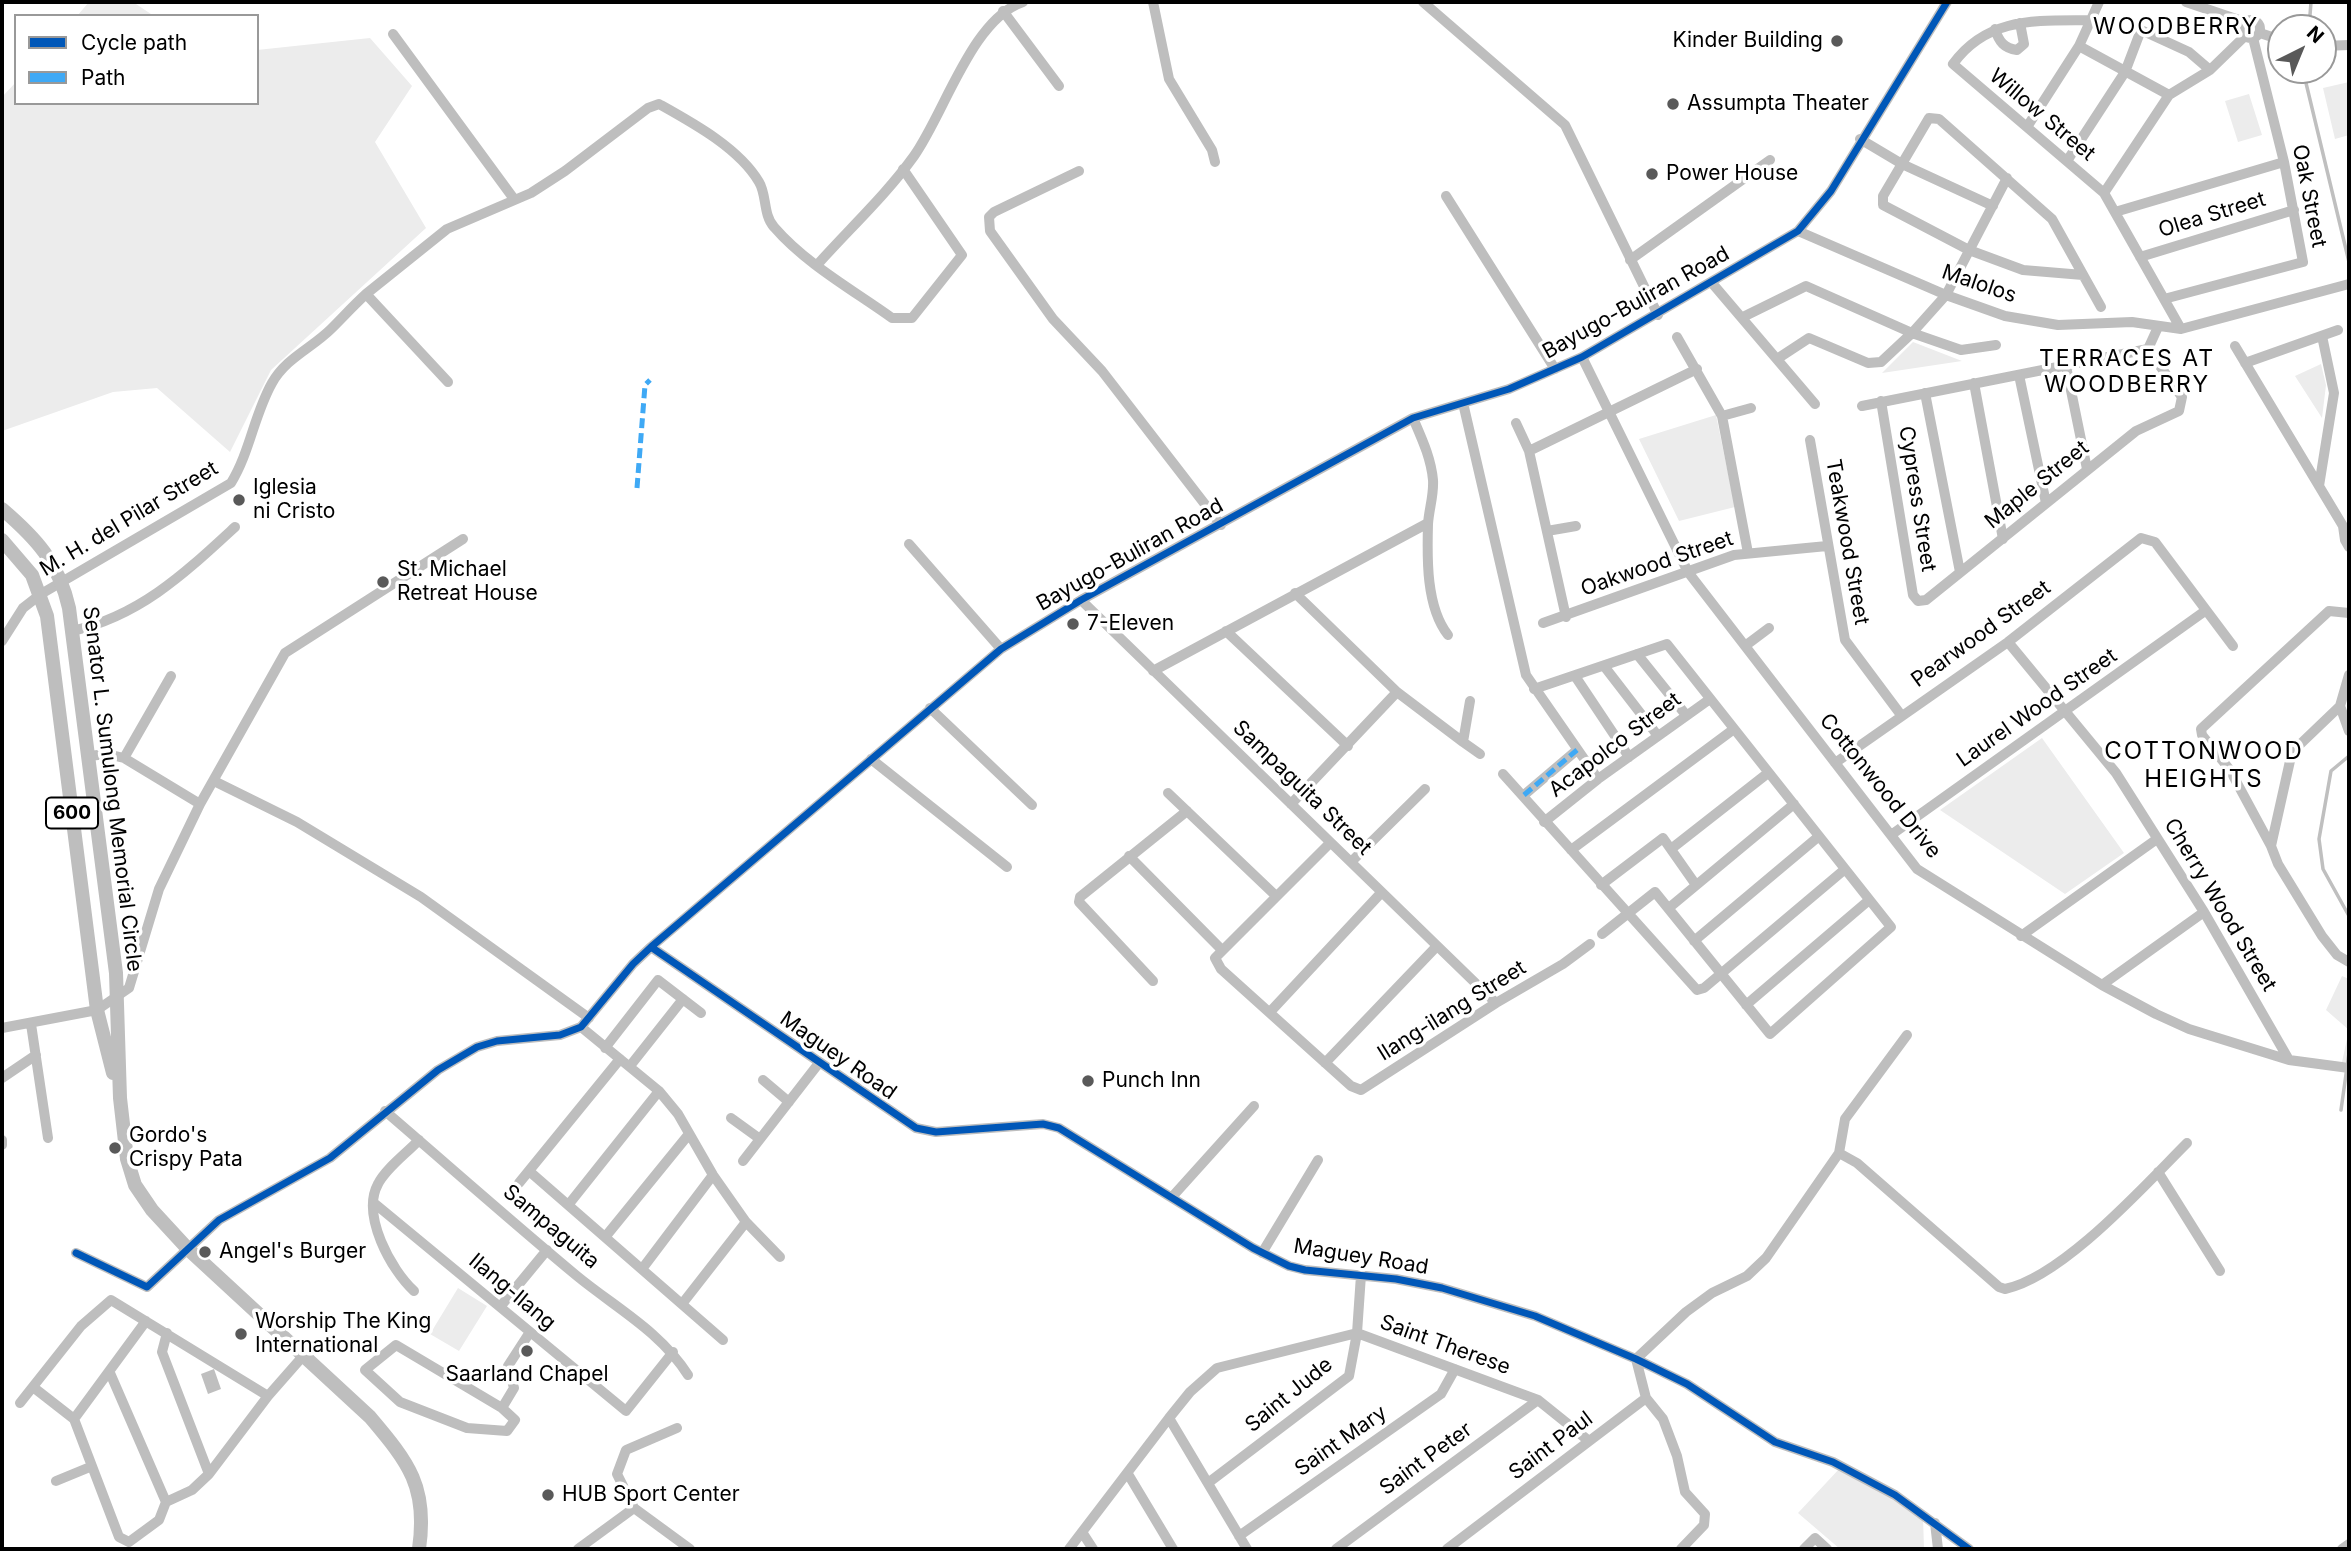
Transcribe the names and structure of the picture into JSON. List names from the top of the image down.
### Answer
{
  "streets": {
    "main road": ["Senator L. Sumulong Memorial Circle", "600"],
    "street": [
      "Willow Street",
      "Oak Street",
      "Olea Street",
      "Malolos",
      "Bayugo-Buliran Road",
      "Maple Street",
      "Cypress Street",
      "M. H. del Pilar Street",
      "Teakwood Street",
      "Oakwood Street",
      "Pearwood Street",
      "Laurel Wood Street",
      "Acapolco Street",
      "Cottonwood Drive",
      "Sampaguita Street",
      "Cherry Wood Street",
      "Ilang-ilang Street",
      "Maguey Road",
      "Sampaguita",
      "Ilang-Ilang",
      "Saint Therese",
      "Saint Jude",
      "Saint Mary",
      "Saint Paul",
      "Saint Peter"
    ]
  },
  "crossings": [
    ["Willow Street", "Oak Street"],
    ["Willow Street", "Olea Street"],
    ["Willow Street", "Malolos"],
    ["Oak Street", "Olea Street"],
    ["Malolos", "Bayugo-Buliran Road"],
    ["Bayugo-Buliran Road", "Cottonwood Drive"],
    ["Bayugo-Buliran Road", "Sampaguita Street"],
    ["Bayugo-Buliran Road", "Maguey Road"],
    ["Maple Street", "Cypress Street"],
    ["M. H. del Pilar Street", "Senator L. Sumulong Memorial Circle"],
    ["Teakwood Street", "Oakwood Street"],
    ["Teakwood Street", "Pearwood Street"],
    ["Oakwood Street", "Cottonwood Drive"],
    ["Pearwood Street", "Laurel Wood Street"],
    ["Pearwood Street", "Cottonwood Drive"],
    ["Pearwood Street", "Cherry Wood Street"],
    ["Laurel Wood Street", "Cottonwood Drive"],
    ["Laurel Wood Street", "Cherry Wood Street"],
    ["Cottonwood Drive", "Cherry Wood Street"],
    ["Sampaguita Street", "Ilang-ilang Street"],
    ["Maguey Road", "Saint Jude"],
    ["Sampaguita", "Ilang-Ilang"],
    ["Saint Therese", "Saint Jude"],
    ["Saint Therese", "Saint Mary"],
    ["Saint Therese", "Saint Paul"],
    ["Saint Therese", "Saint Peter"]
  ],
  "districts": ["WOODBERRY", "TERRACES AT WOODBERRY", "COTTONWOOD HEIGHTS"],
  "places": [
    "Kinder Building",
    "Assumpta Theater",
    "Power House",
    "Iglesia ni Cristo",
    "St. Michael Retreat House",
    "7-Eleven",
    "Punch Inn",
    "Gordo's Crispy Pata",
    "Angel's Burger",
    "Worship The King International",
    "Saarland Chapel",
    "HUB Sport Center"
  ],
  "legend": ["Cycle path", "Path"],
  "north": "top right"
}
